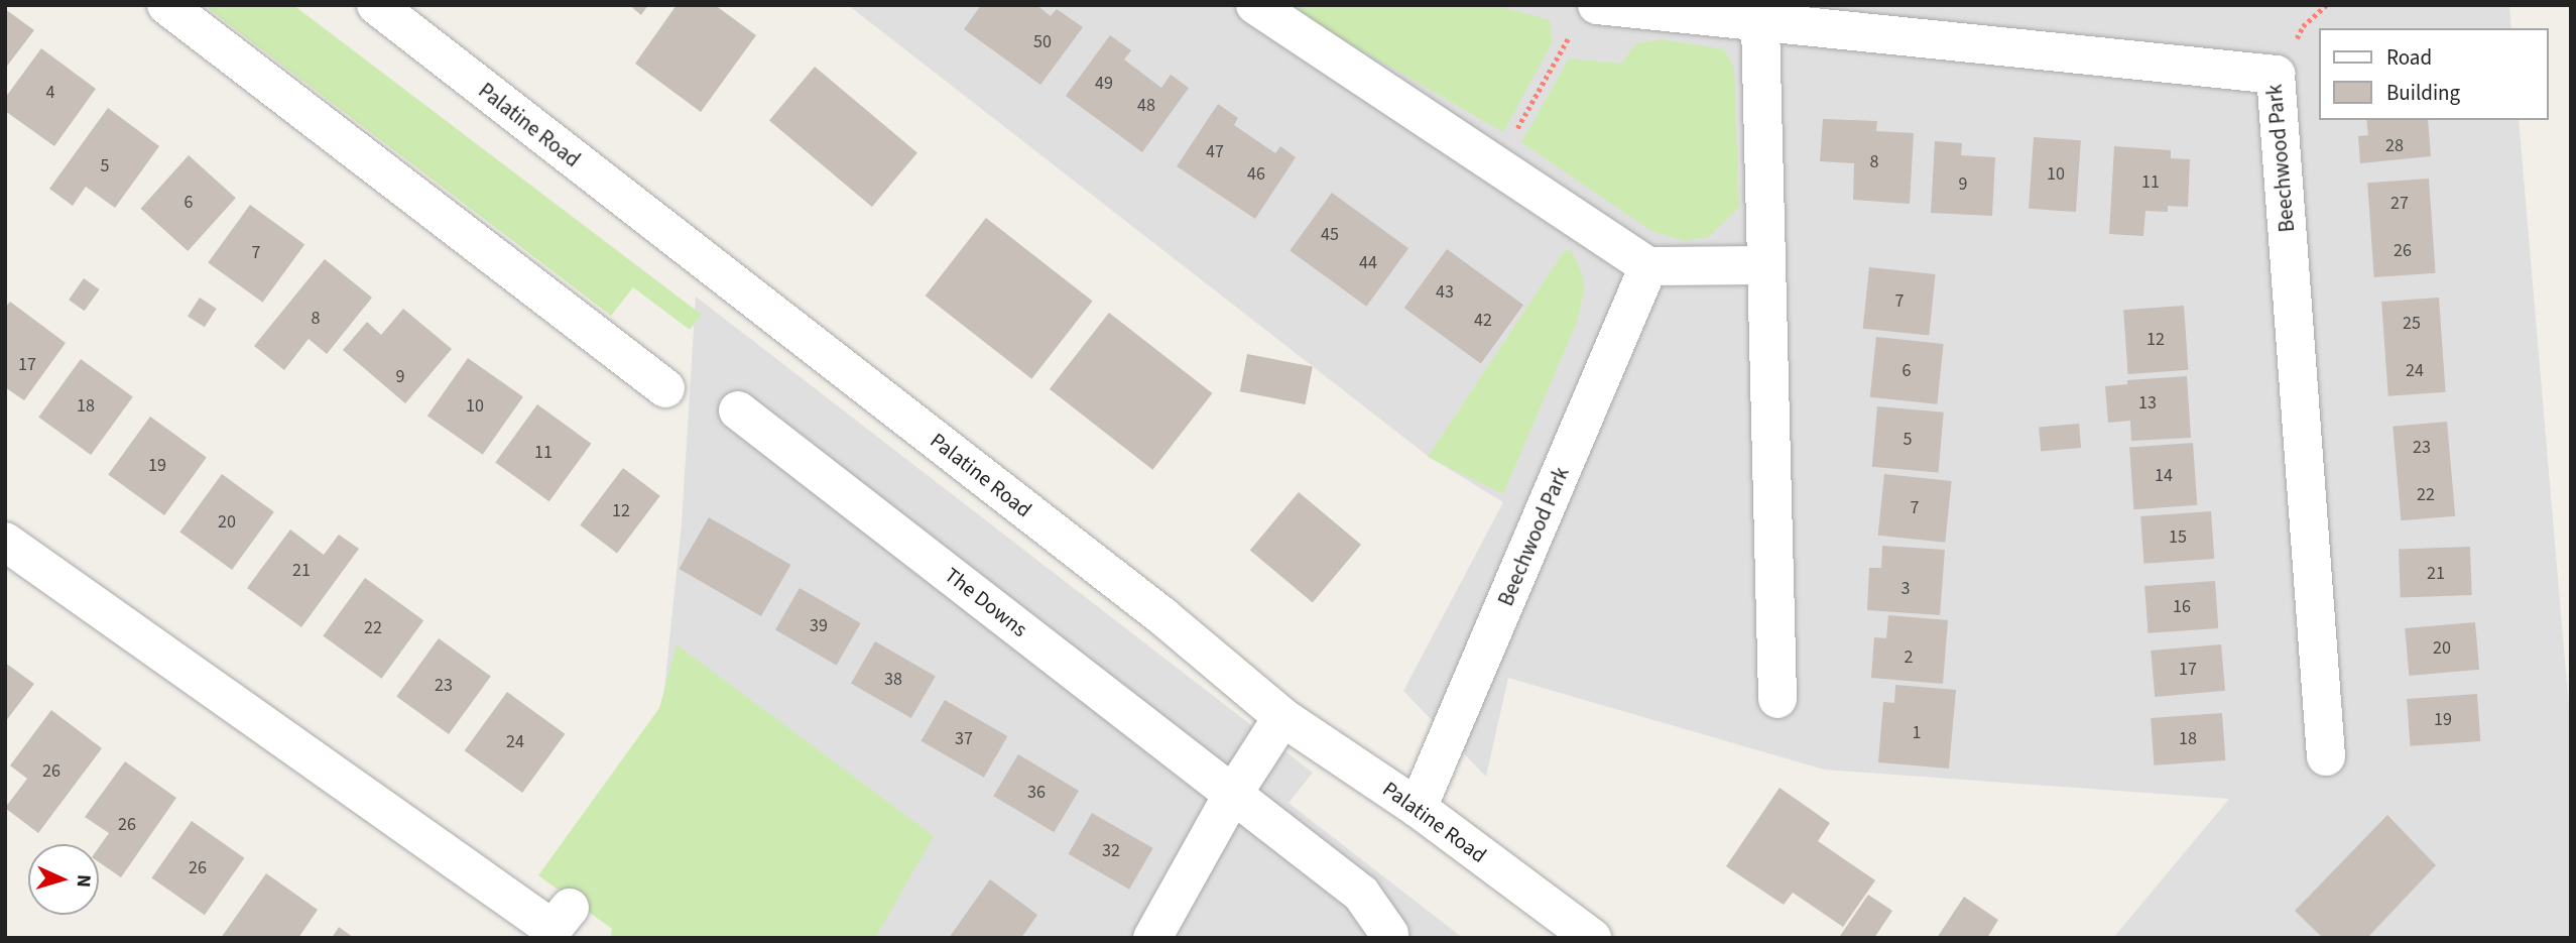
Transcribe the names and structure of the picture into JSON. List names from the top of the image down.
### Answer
{
  "streets": {
    "street": ["Palatine Road", "Beechwood Park", "The Downs"]
  },
  "crossings": [
    ["Palatine Road", "Beechwood Park"]
  ],
  "house_numbers": [
    "50",
    "49",
    "4",
    "48",
    "28",
    "47",
    "8",
    "5",
    "46",
    "10",
    "11",
    "9",
    "6",
    "27",
    "45",
    "26",
    "7",
    "44",
    "43",
    "7",
    "8",
    "42",
    "25",
    "12",
    "17",
    "6",
    "24",
    "9",
    "13",
    "18",
    "10",
    "5",
    "23",
    "11",
    "19",
    "14",
    "22",
    "7",
    "12",
    "20",
    "15",
    "21",
    "21",
    "3",
    "16",
    "39",
    "22",
    "20",
    "2",
    "17",
    "38",
    "23",
    "19",
    "1",
    "37",
    "18",
    "24",
    "26",
    "36",
    "26",
    "32",
    "26"
  ],
  "legend": ["Road", "Building"],
  "north": "right"
}
